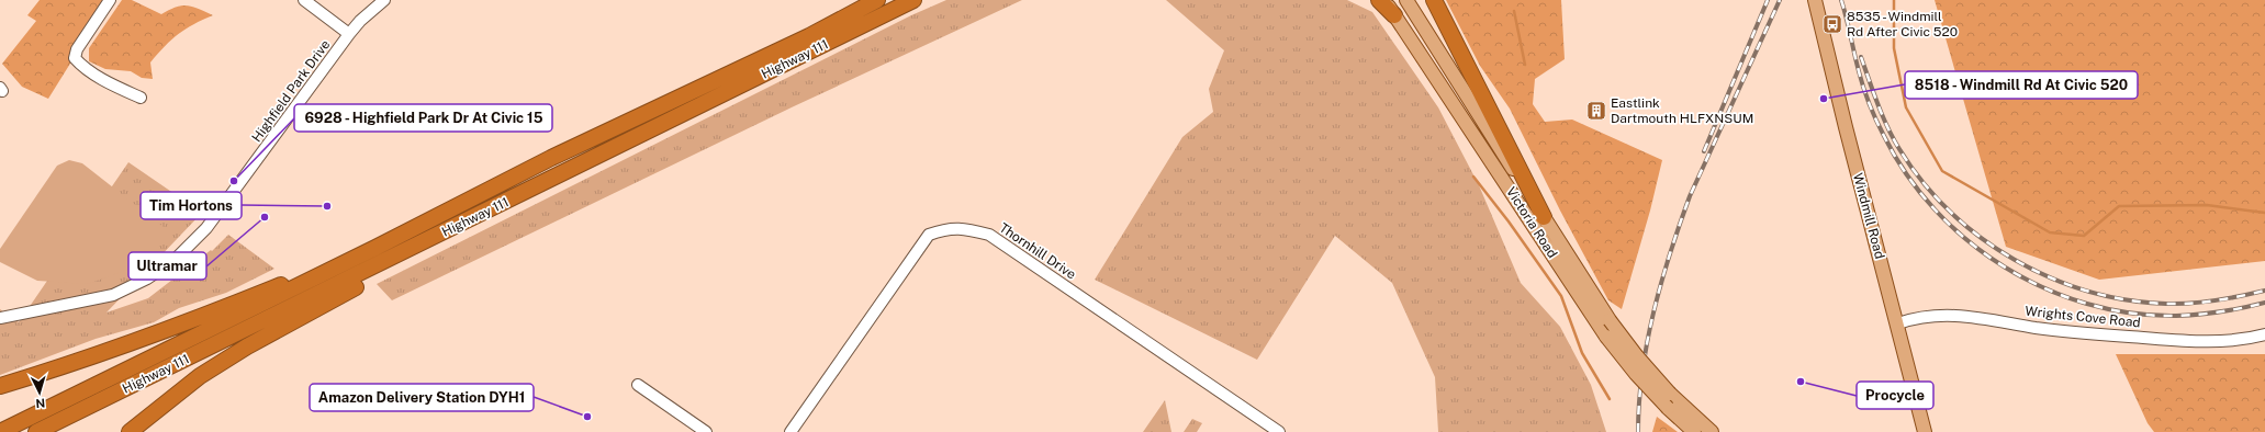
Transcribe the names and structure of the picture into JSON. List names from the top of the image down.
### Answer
{
  "streets": {
    "highway": ["Highway 111"],
    "main road": ["Windmill Road", "Victoria Road"],
    "street": ["Highfield Park Drive", "Thornhill Drive", "Wrights Cove Road"]
  },
  "crossings": [
    ["Windmill Road", "Wrights Cove Road"]
  ],
  "places": {
    "bus stop": ["8535 - Windmill Rd After Civic 520"],
    "other": [
      "8518 - Windmill Rd At Civic 520",
      "6928 - Highfield Park Dr At Civic 15",
      "Tim Hortons",
      "Ultramar",
      "Procycle",
      "Amazon Delivery Station DYH1"
    ],
    "building": ["Eastlink Dartmouth HLFXNSUM"]
  },
  "north": "bottom"
}
